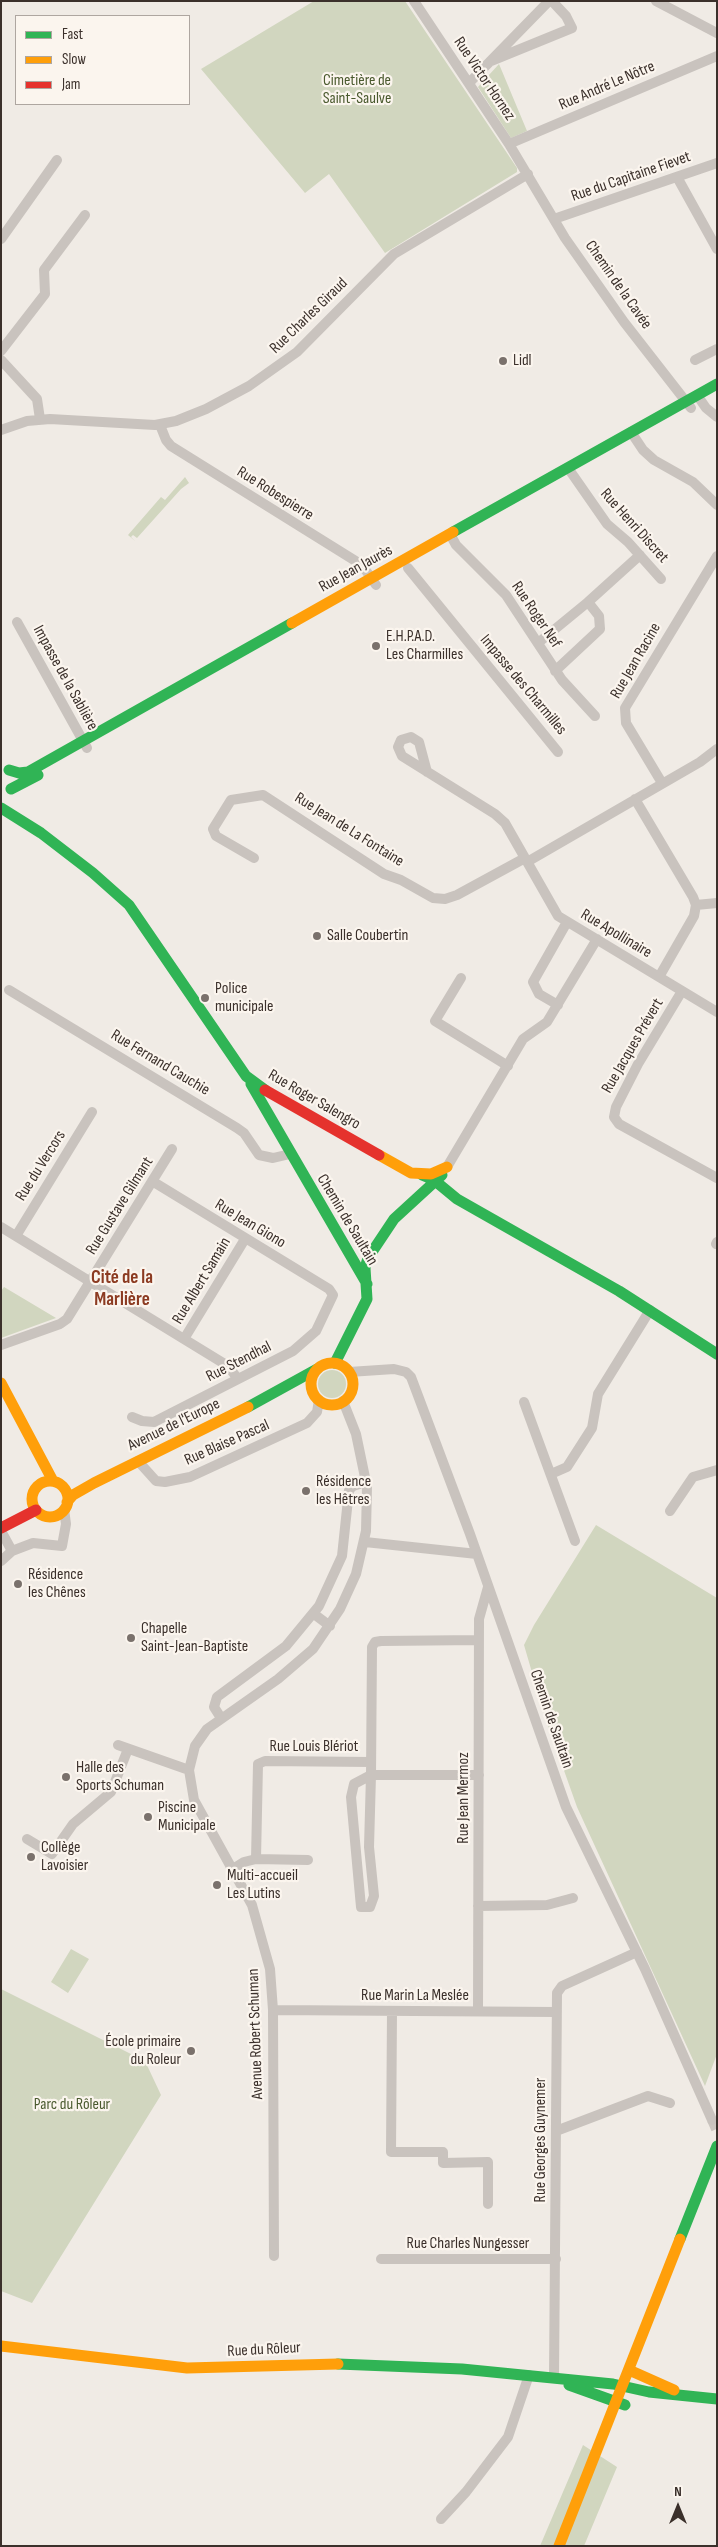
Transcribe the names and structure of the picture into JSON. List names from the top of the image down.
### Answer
{
  "streets": {
    "street": [
      "Rue Victor Hornez",
      "Rue André Le Nôtre",
      "Rue du Capitaine Fievet",
      "Chemin de la Cavée",
      "Rue Charles Giraud",
      "Rue Robespierre",
      "Rue Henri Discret",
      "Rue Jean Jaurès",
      "Rue Roger Nef",
      "Rue Jean Racine",
      "Impasse de la Sablière",
      "Impasse des Charmilles",
      "Rue Jean de La Fontaine",
      "Rue Apollinaire",
      "Rue Jacques Prévert",
      "Rue Fernand Cauchie",
      "Rue Roger Salengro",
      "Rue du Vercors",
      "Rue Gustave Gilmant",
      "Chemin de Saultain",
      "Rue Jean Giono",
      "Rue Albert Samain",
      "Rue Stendhal",
      "Avenue de l'Europe",
      "Rue Blaise Pascal",
      "Rue Louis Blériot",
      "Rue Jean Mermoz",
      "Rue Marin La Meslée",
      "Avenue Robert Schuman",
      "Rue Georges Guynemer",
      "Rue Charles Nungesser",
      "Rue du Rôleur"
    ]
  },
  "crossings": [
    ["Rue Victor Hornez", "Rue André Le Nôtre"],
    ["Rue Victor Hornez", "Chemin de la Cavée"],
    ["Rue Victor Hornez", "Rue Charles Giraud"],
    ["Rue du Capitaine Fievet", "Chemin de la Cavée"],
    ["Chemin de la Cavée", "Rue Charles Giraud"],
    ["Chemin de la Cavée", "Rue Jean Jaurès"],
    ["Rue Charles Giraud", "Rue Robespierre"],
    ["Rue Robespierre", "Rue Jean Jaurès"],
    ["Rue Henri Discret", "Rue Jean Jaurès"],
    ["Rue Jean Jaurès", "Rue Roger Nef"],
    ["Rue Jean Jaurès", "Impasse de la Sablière"],
    ["Rue Jean Jaurès", "Impasse des Charmilles"],
    ["Rue Jean Racine", "Rue Jean de La Fontaine"],
    ["Rue Jean de La Fontaine", "Rue Apollinaire"],
    ["Rue Apollinaire", "Rue Jacques Prévert"],
    ["Rue Fernand Cauchie", "Chemin de Saultain"],
    ["Rue Roger Salengro", "Chemin de Saultain"],
    ["Rue Gustave Gilmant", "Rue Jean Giono"],
    ["Chemin de Saultain", "Avenue de l'Europe"],
    ["Chemin de Saultain", "Rue Blaise Pascal"],
    ["Chemin de Saultain", "Rue Jean Mermoz"],
    ["Chemin de Saultain", "Rue Georges Guynemer"],
    ["Rue Jean Giono", "Rue Albert Samain"],
    ["Rue Jean Giono", "Rue Stendhal"],
    ["Avenue de l'Europe", "Rue Blaise Pascal"],
    ["Rue Louis Blériot", "Rue Jean Mermoz"],
    ["Rue Jean Mermoz", "Rue Marin La Meslée"],
    ["Rue Marin La Meslée", "Avenue Robert Schuman"],
    ["Rue Marin La Meslée", "Rue Georges Guynemer"],
    ["Rue Georges Guynemer", "Rue Charles Nungesser"],
    ["Rue Georges Guynemer", "Rue du Rôleur"]
  ],
  "districts": ["Cité de la Marlière"],
  "parks": ["Cimetière de Saint-Saulve", "Parc du Rôleur"],
  "places": [
    "Lidl",
    "E.H.P.A.D. Les Charmilles",
    "Salle Coubertin",
    "Police municipale",
    "Résidence les Hêtres",
    "Résidence les Chênes",
    "Chapelle Saint-Jean-Baptiste",
    "Halle des Sports Schuman",
    "Piscine Municipale",
    "Collège Lavoisier",
    "Multi-accueil Les Lutins",
    "École primaire du Roleur"
  ],
  "legend": ["Fast", "Slow", "Jam"],
  "north": "top"
}
